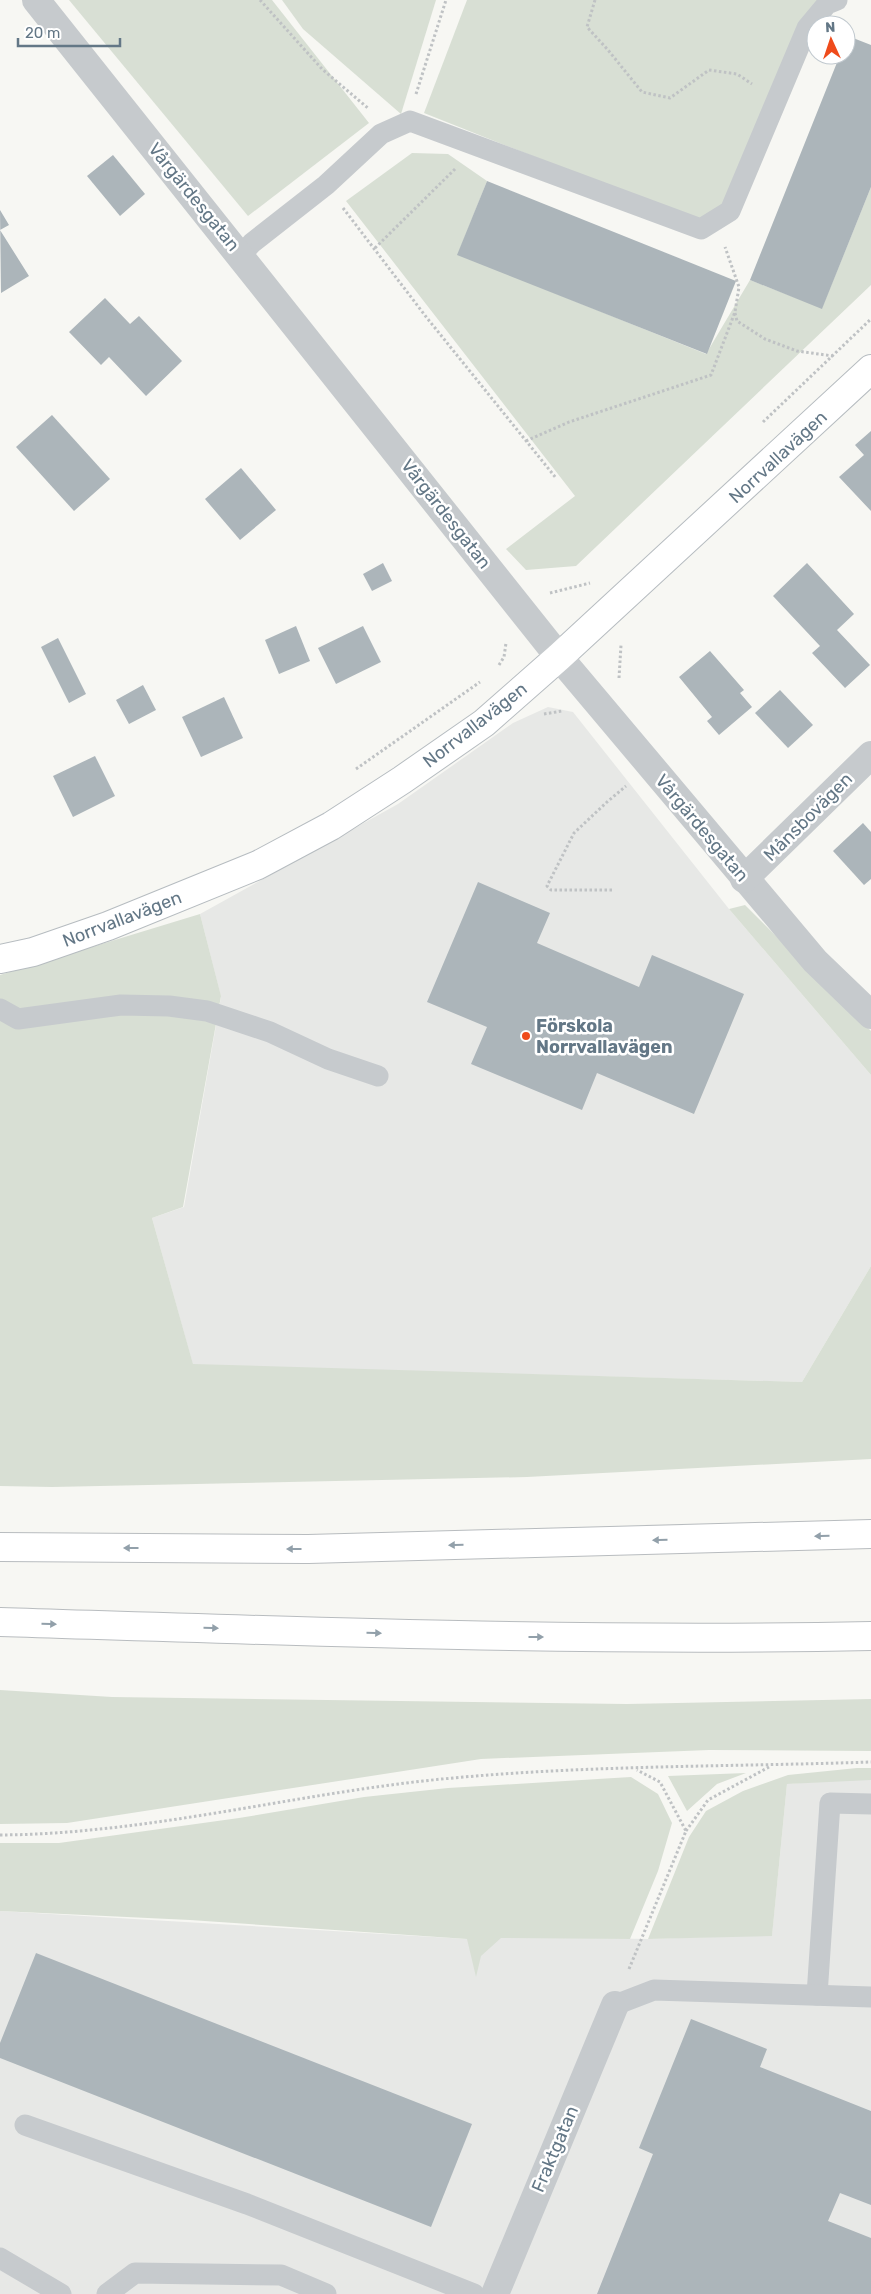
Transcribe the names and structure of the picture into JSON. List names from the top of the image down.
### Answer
{
  "streets": {
    "main road": ["Norrvallavägen"],
    "street": ["Vårgärdesgatan", "Månsbovägen", "Fraktgatan"]
  },
  "crossings": [
    ["Vårgärdesgatan", "Norrvallavägen"],
    ["Vårgärdesgatan", "Månsbovägen"]
  ],
  "places": ["Förskola Norrvallavägen"],
  "scale_bar": "20 m",
  "north": "top"
}
